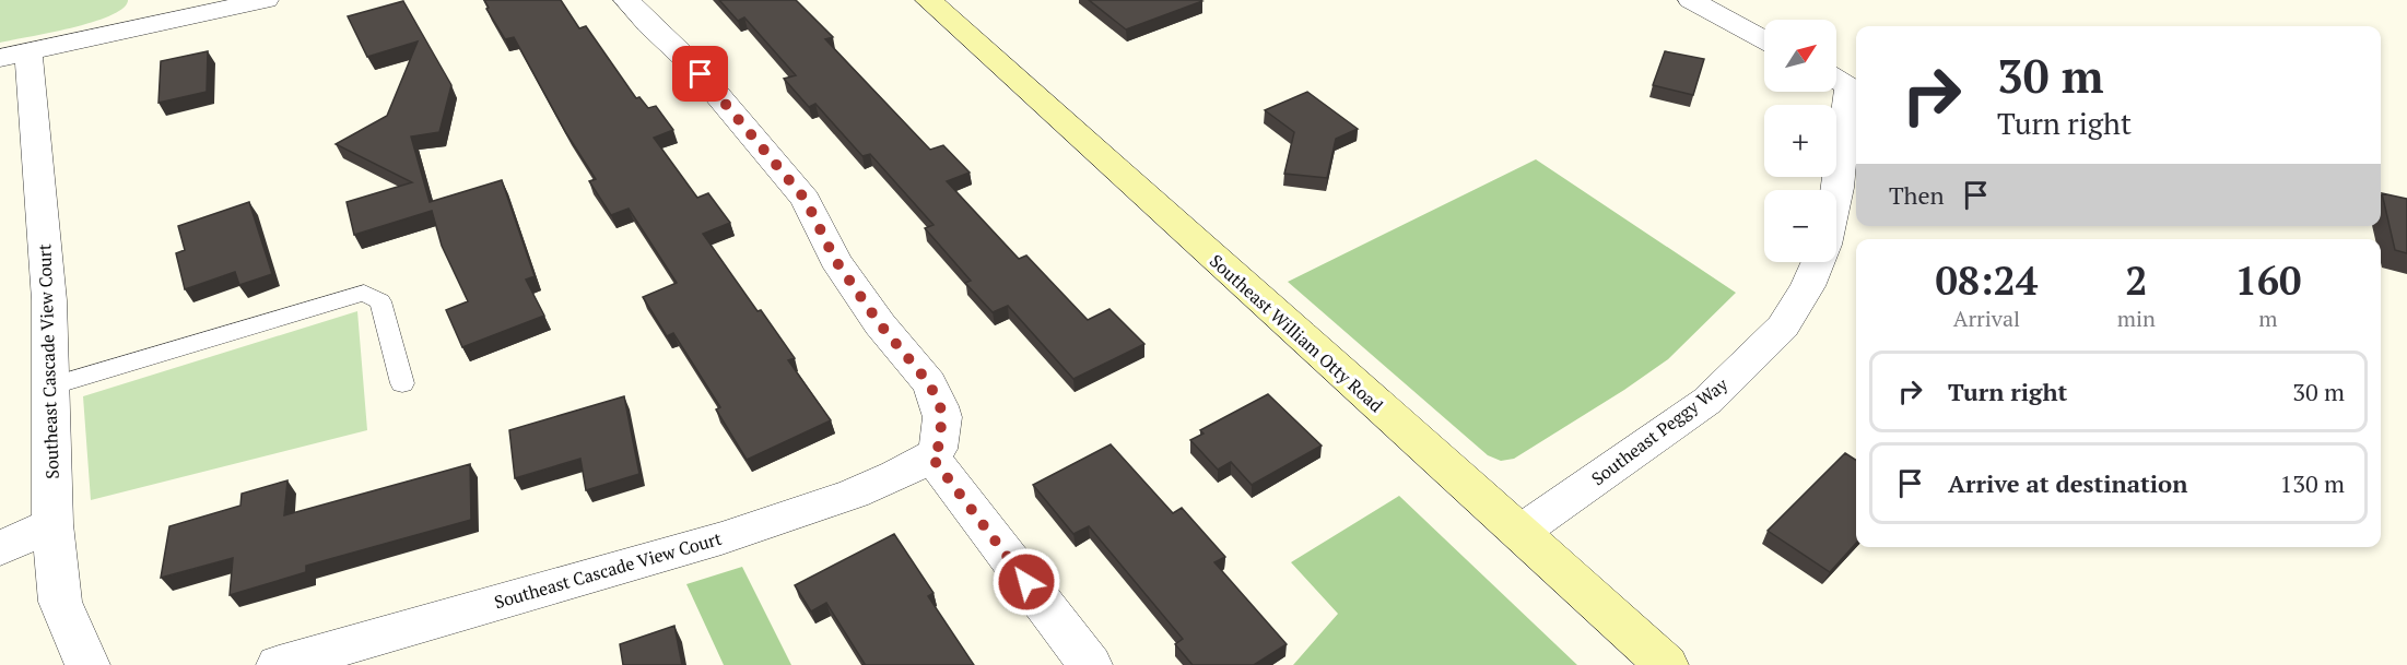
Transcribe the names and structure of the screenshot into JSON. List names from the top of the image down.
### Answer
{
  "streets": {
    "street": ["Southeast William Otty Road", "Southeast Cascade View Court", "Southeast Peggy Way"]
  },
  "crossings": [
    ["Southeast William Otty Road", "Southeast Peggy Way"]
  ],
  "north": "top right",
  "page": {
    "map_buttons": ["+", "−"],
    "turn": ["30 m", "Turn right"],
    "then": "Then",
    "eta": [
      "08:24",
      "Arrival",
      "2",
      "min",
      "160",
      "m"
    ],
    "list": [
      {
        "name": "Turn right",
        "value": "30 m"
      },
      {
        "name": "Arrive at destination",
        "value": "130 m"
      }
    ]
  }
}
